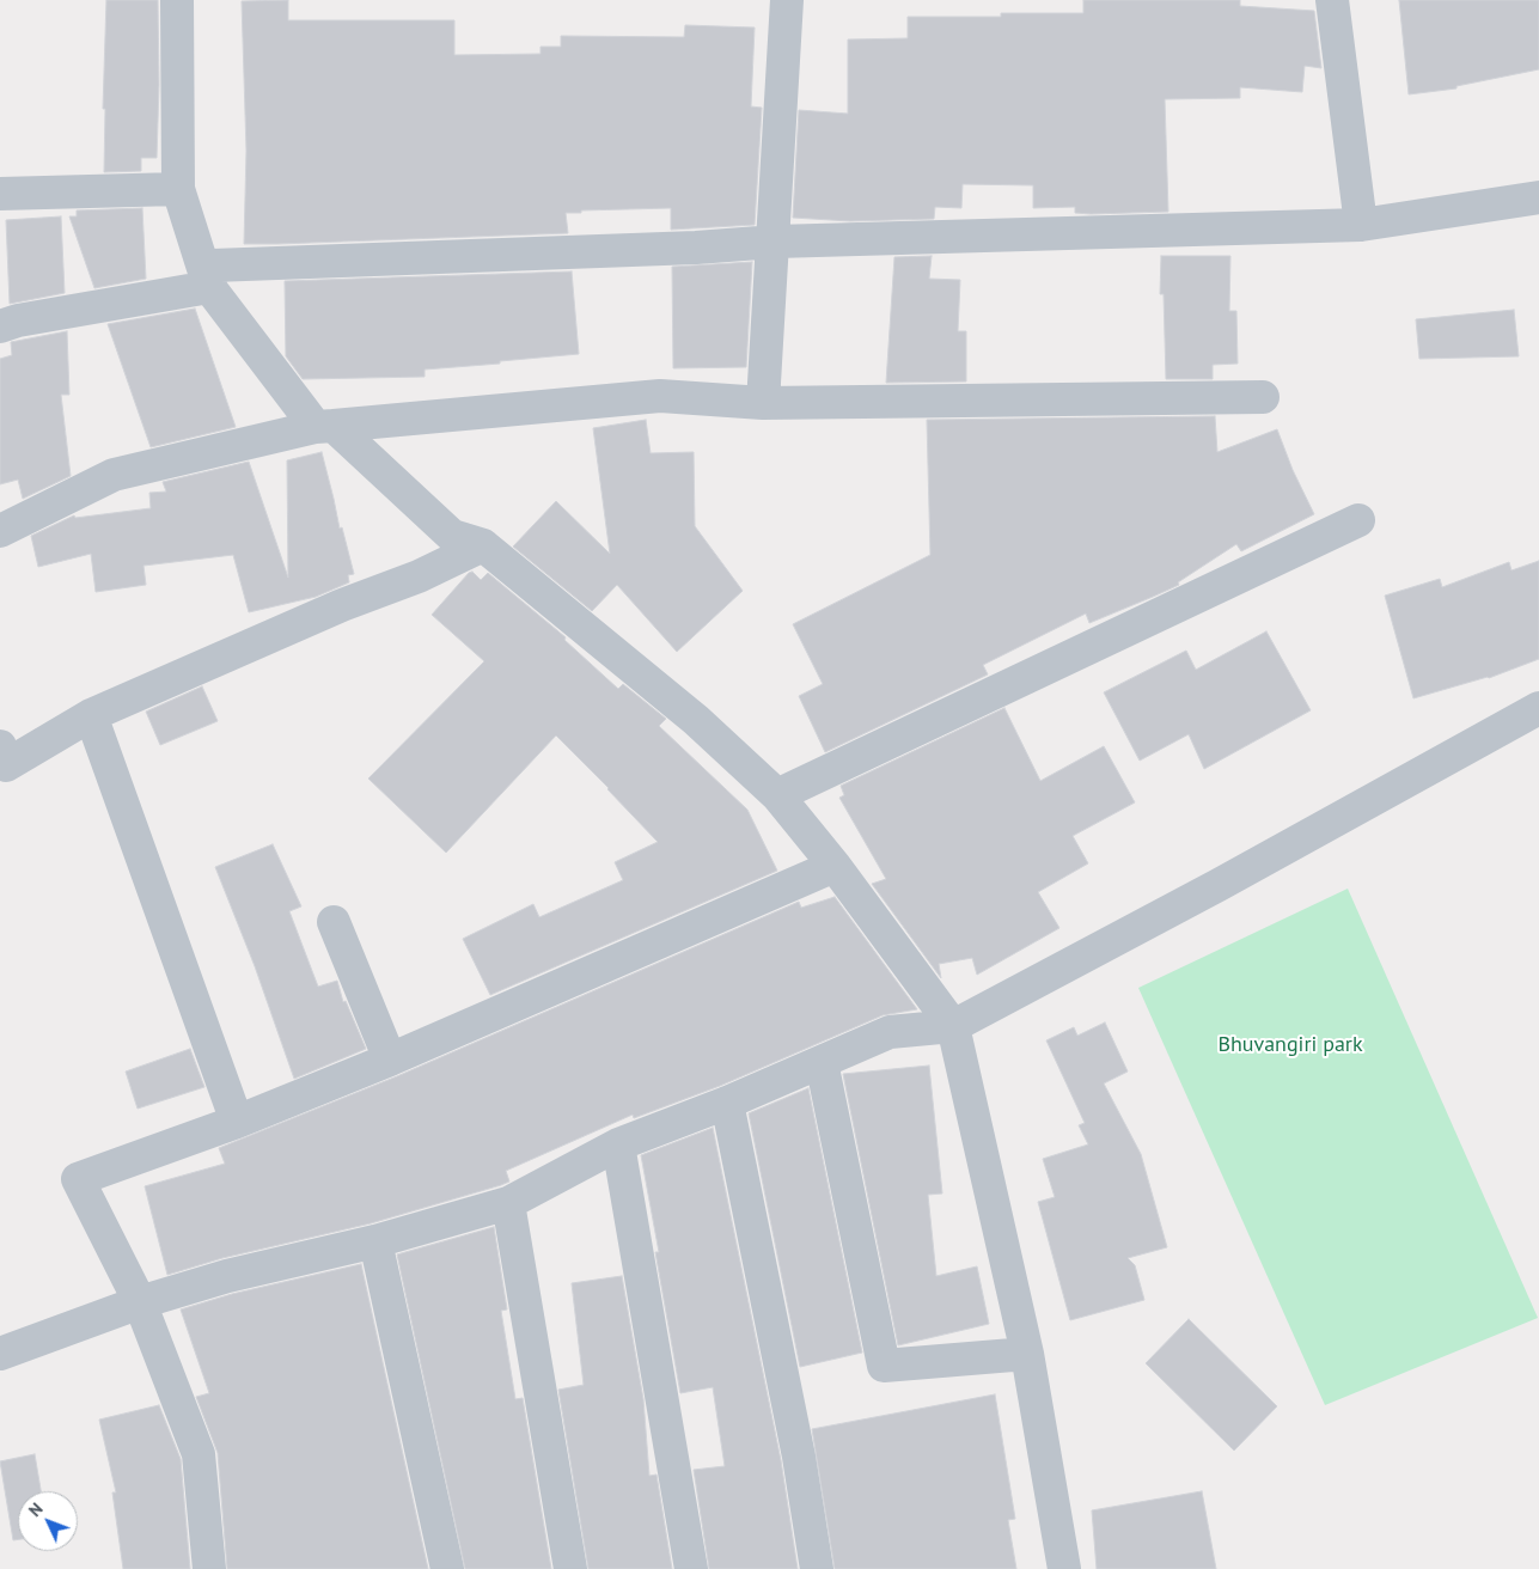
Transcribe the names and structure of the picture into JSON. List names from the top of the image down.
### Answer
{
  "parks": ["Bhuvangiri park"],
  "north": "top left"
}
